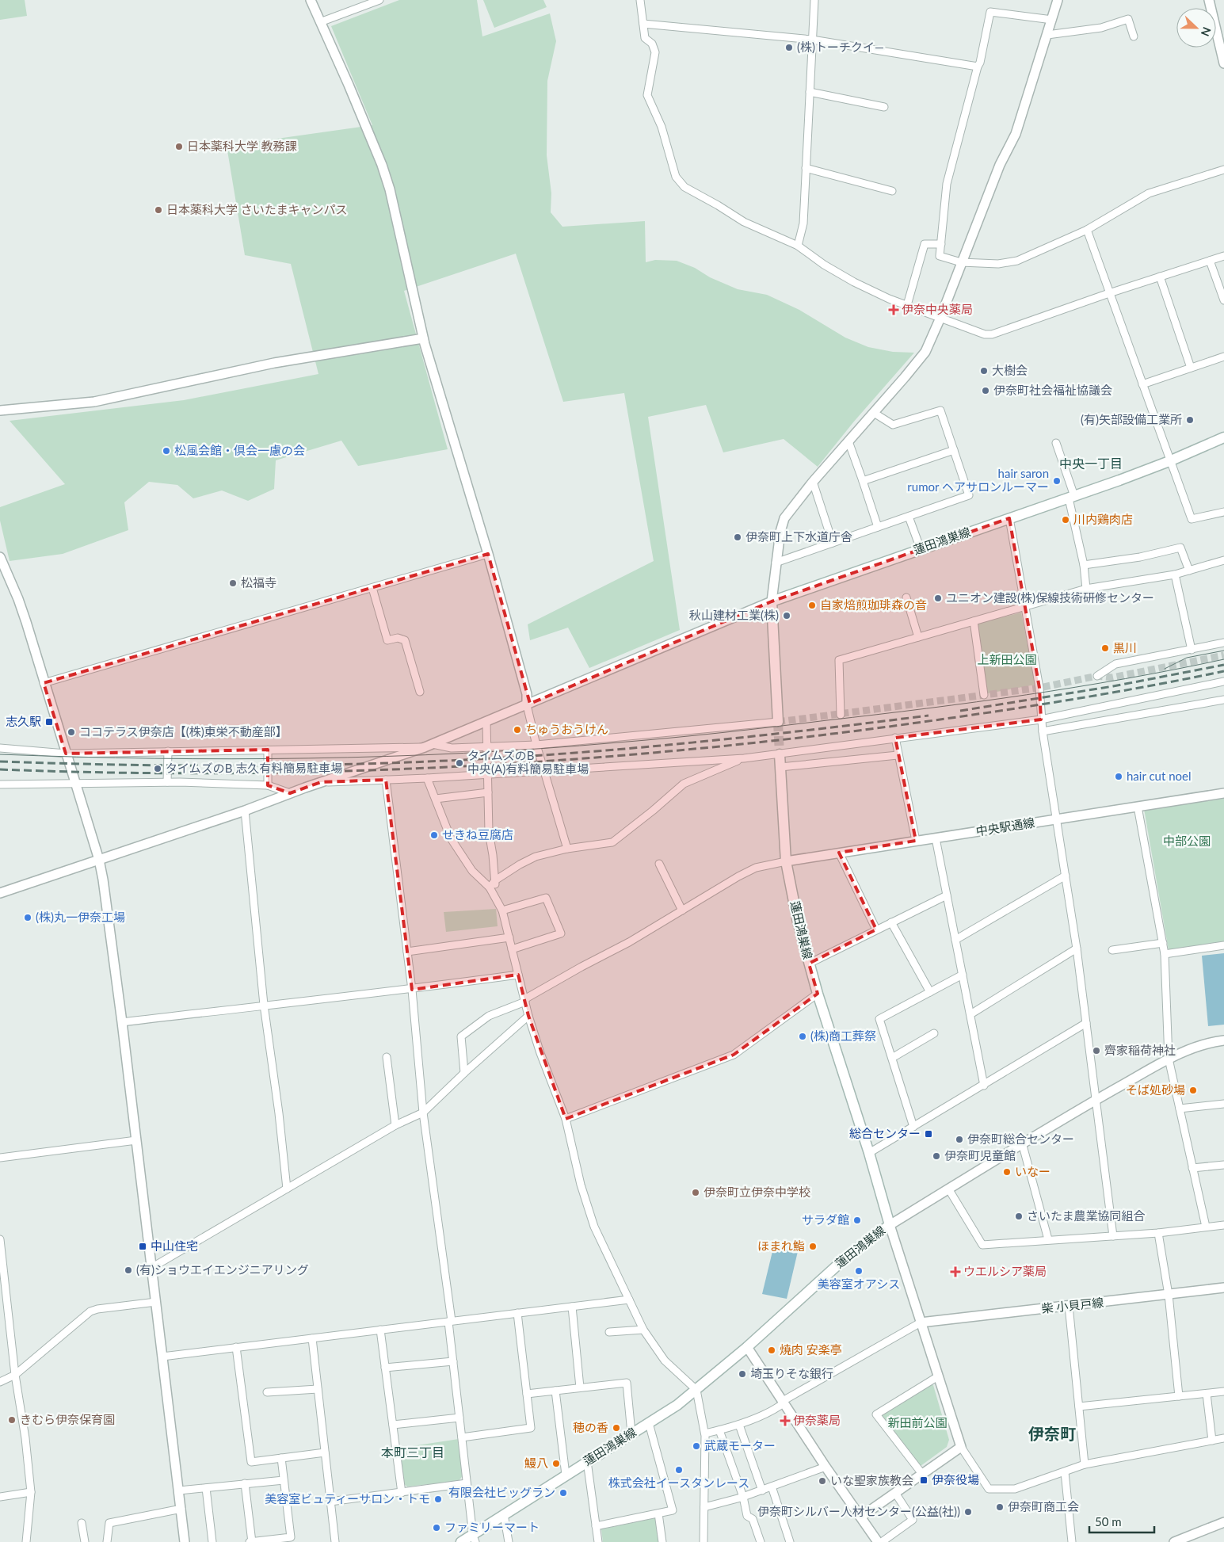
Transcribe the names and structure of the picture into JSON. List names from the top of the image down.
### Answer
{
  "streets": {
    "main road": ["蓮田鴻巣線"],
    "street": ["中央駅通線", "柴 小貝戸線"]
  },
  "crossings": [
    ["蓮田鴻巣線", "中央駅通線"]
  ],
  "districts": ["中央一丁目", "伊奈町", "本町三丁目"],
  "parks": ["上新田公園", "中部公園", "新田前公園"],
  "places": {
    "other": [
      "(株)トーチクイ―",
      "日本薬科大学 教務課",
      "日本薬科大学 さいたまキャンパス",
      "大樹会",
      "伊奈町社会福祉協議会",
      "(有)矢部設備工業所",
      "松風会館・倶会一慮の会",
      "hair saron rumor ヘアサロンルーマー",
      "川内鶏肉店",
      "伊奈町上下水道庁舎",
      "松福寺",
      "ユニオン建設(株)保線技術研修センター",
      "自家焙煎珈琲森の音",
      "秋山建材工業(株)",
      "黒川",
      "ちゅうおうけん",
      "ココテラス伊奈店【(株)東栄不動産部】",
      "タイムズのB 中央(A)有料簡易駐車場",
      "タイムズのB 志久有料簡易駐車場",
      "hair cut noel",
      "せきね豆腐店",
      "(株)丸一伊奈工場",
      "(株)商工葬祭",
      "齊家稲荷神社",
      "そば処砂場",
      "伊奈町総合センター",
      "伊奈町児童館",
      "いなー",
      "伊奈町立伊奈中学校",
      "さいたま農業協同組合",
      "サラダ館",
      "ほまれ鮨",
      "(有)ショウエイエンジニアリング",
      "美容室オアシス",
      "焼肉 安楽亭",
      "埼玉りそな銀行",
      "きむら伊奈保育園",
      "穂の香",
      "武蔵モーター",
      "鰻八",
      "株式会社イースタンレース",
      "いな聖家族教会",
      "有限会社ビッグラン",
      "美容室ビュティーサロン・トモ",
      "伊奈町商工会",
      "伊奈町シルバー人材センター(公益(社))",
      "ファミリーマート"
    ],
    "health": ["伊奈中央薬局", "ウエルシア薬局", "伊奈薬局"],
    "transit": [
      "志久駅",
      "総合センター",
      "中山住宅",
      "伊奈役場"
    ]
  },
  "scale_bar": "50 m",
  "north": "right"
}
